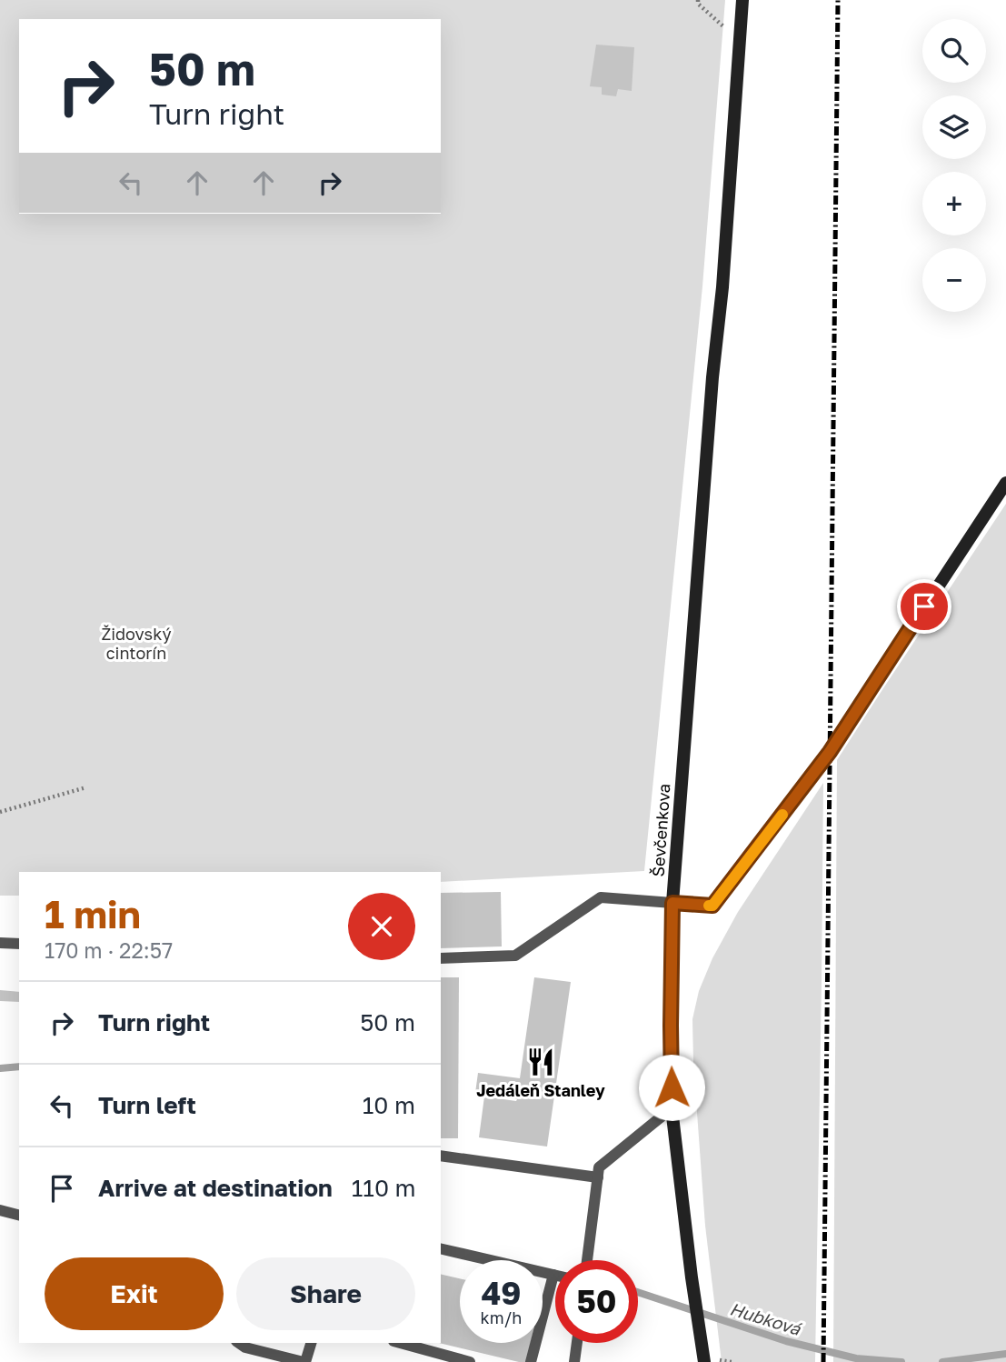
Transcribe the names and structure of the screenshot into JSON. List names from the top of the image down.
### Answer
{
  "streets": {
    "main road": ["Ševčenkova"]
  },
  "water": ["Hubková"],
  "parks": ["Židovský cintorín"],
  "places": {
    "restaurant": ["Jedáleň Stanley"]
  },
  "page": {
    "map_buttons": ["+", "−"],
    "turn": ["50 m", "Turn right"],
    "heading": ["1 min", "170 m · 22:57"],
    "list": [
      {
        "name": "Turn right",
        "value": "50 m"
      },
      {
        "name": "Turn left",
        "value": "10 m"
      },
      {
        "name": "Arrive at destination",
        "value": "110 m"
      }
    ],
    "buttons": ["Exit", "Share"],
    "speed": "49 km/h",
    "limit": "50"
  }
}
